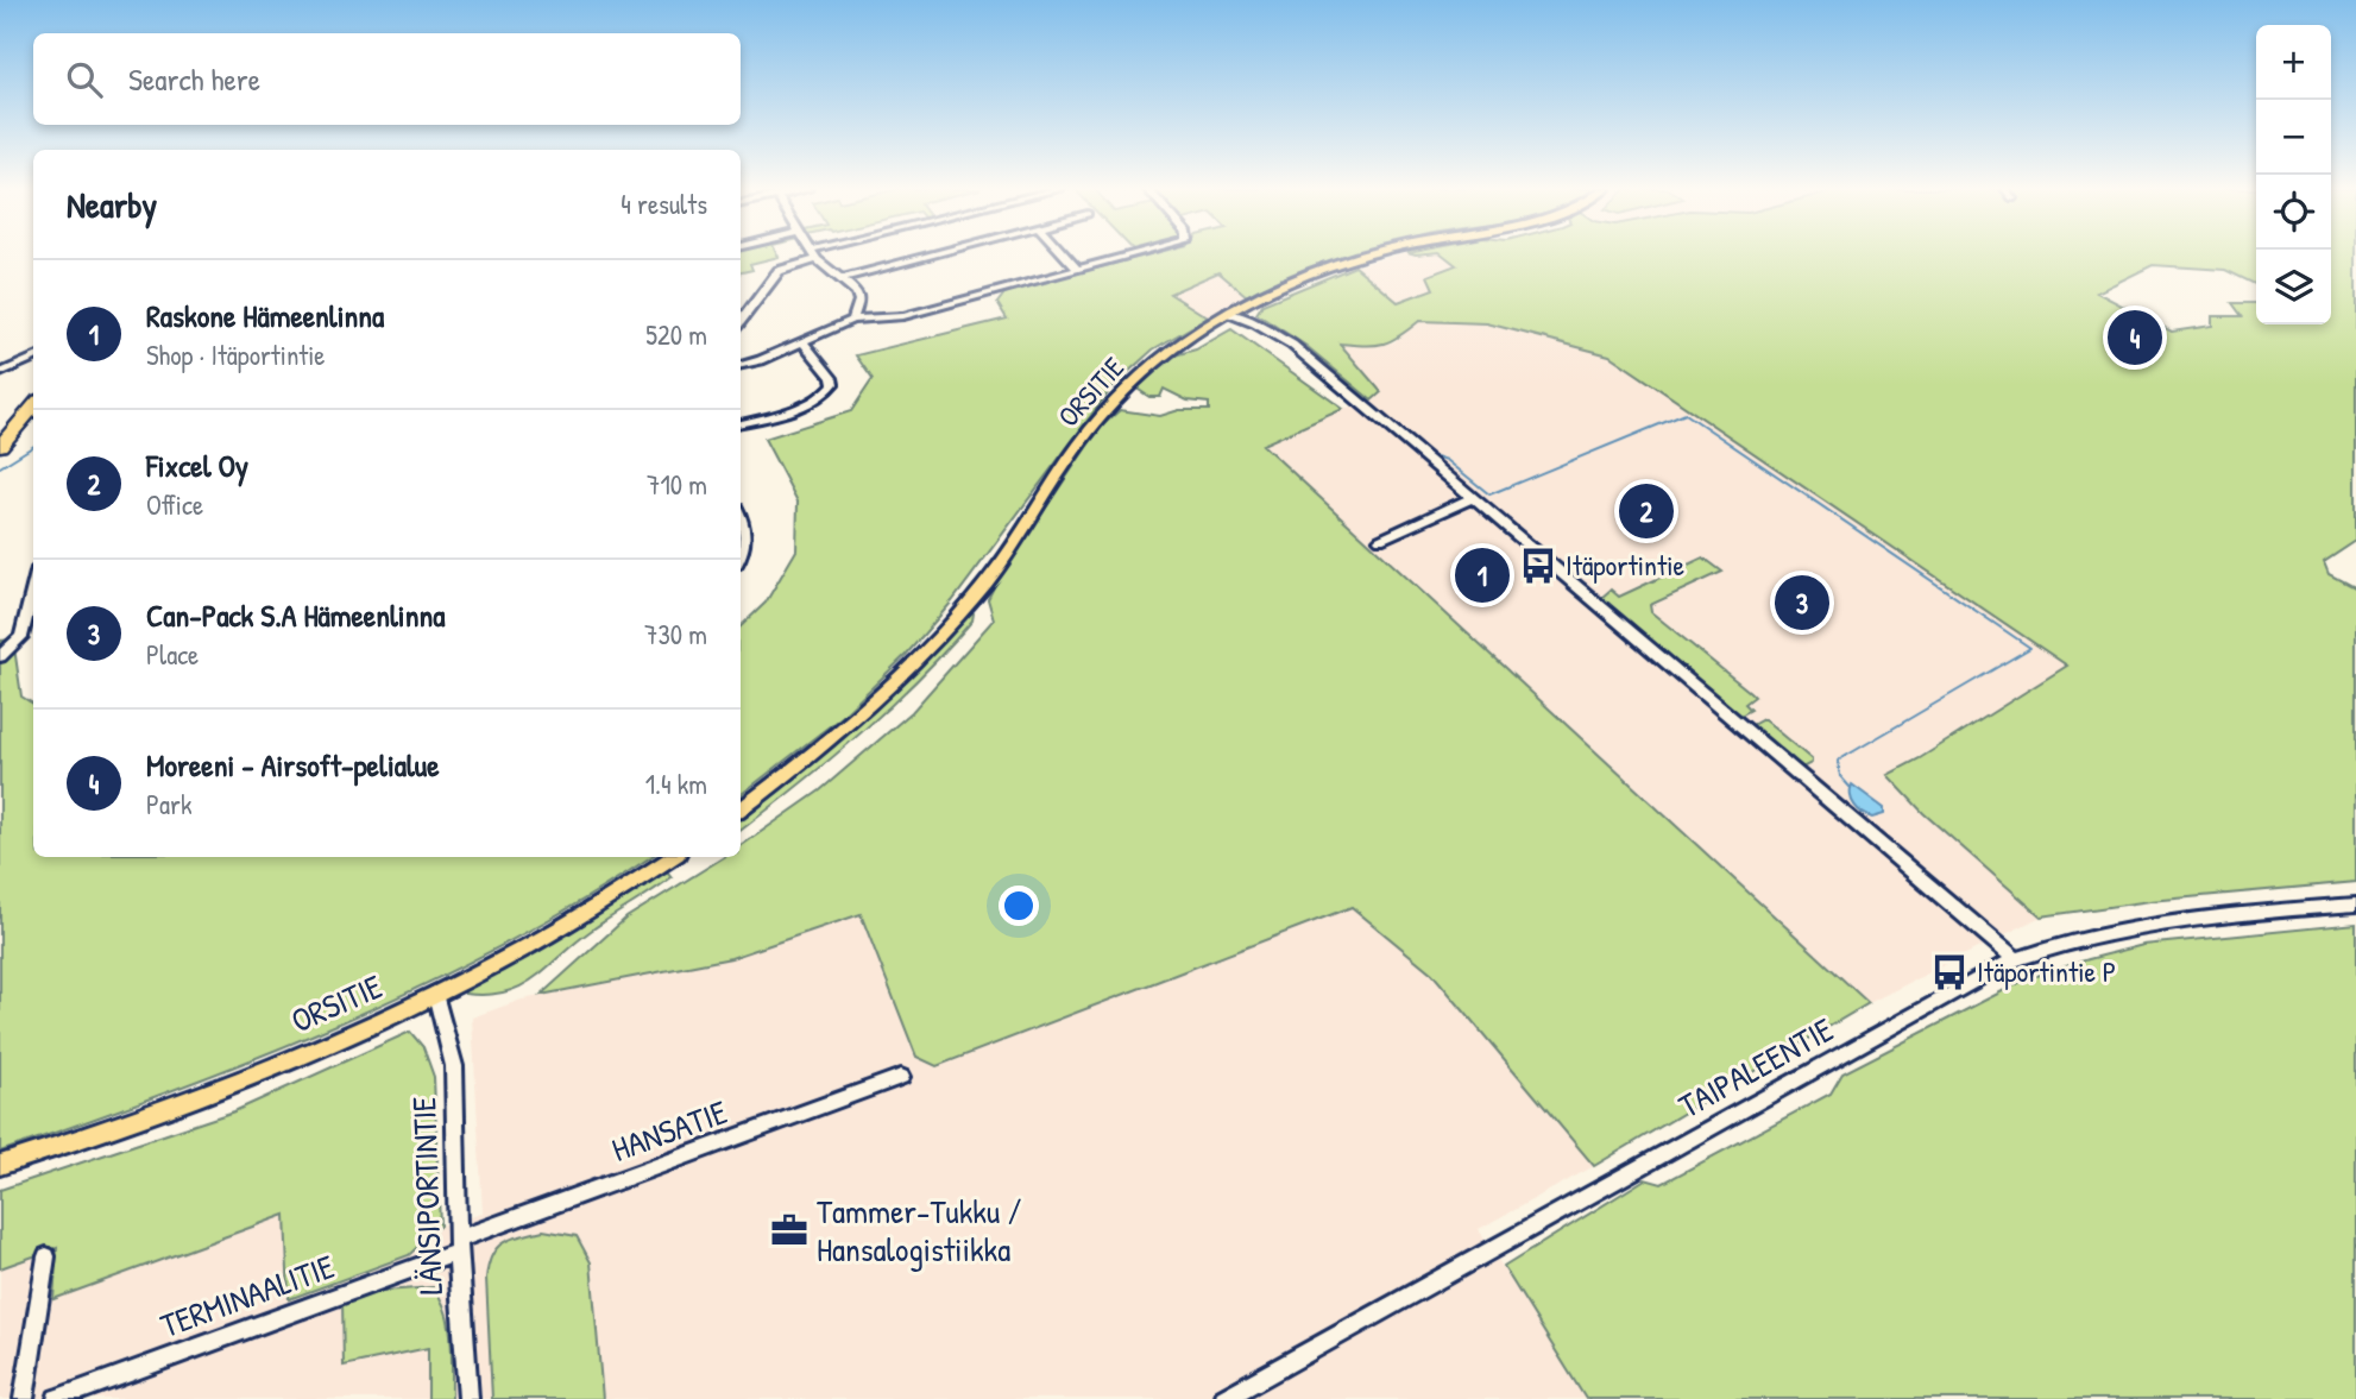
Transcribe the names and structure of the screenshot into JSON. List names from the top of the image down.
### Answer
{
  "streets": {
    "main road": ["ORSITIE"],
    "street": [
      "TAIPALEENTIE",
      "HANSATIE",
      "LÄNSIPORTINTIE",
      "TERMINAALITIE"
    ]
  },
  "crossings": [
    ["ORSITIE", "LÄNSIPORTINTIE"],
    ["HANSATIE", "LÄNSIPORTINTIE"],
    ["HANSATIE", "TERMINAALITIE"],
    ["LÄNSIPORTINTIE", "TERMINAALITIE"]
  ],
  "places": {
    "bus stop": ["Itäportintie", "Itäportintie P"],
    "office": ["Tammer-Tukku / Hansalogistiikka"]
  },
  "page": {
    "map_buttons": ["+", "−"],
    "search": "Search here",
    "heading": ["Nearby", "4 results"],
    "list": [
      {
        "mark": "1",
        "name": "Raskone Hämeenlinna",
        "note": "Shop · Itäportintie",
        "value": "520 m"
      },
      {
        "mark": "2",
        "name": "Fixcel Oy",
        "note": "Office",
        "value": "710 m"
      },
      {
        "mark": "3",
        "name": "Can-Pack S.A Hämeenlinna",
        "note": "Place",
        "value": "730 m"
      },
      {
        "mark": "4",
        "name": "Moreeni - Airsoft-pelialue",
        "note": "Park",
        "value": "1.4 km"
      }
    ],
    "pins": [
      "4",
      "2",
      "1",
      "3"
    ]
  }
}
